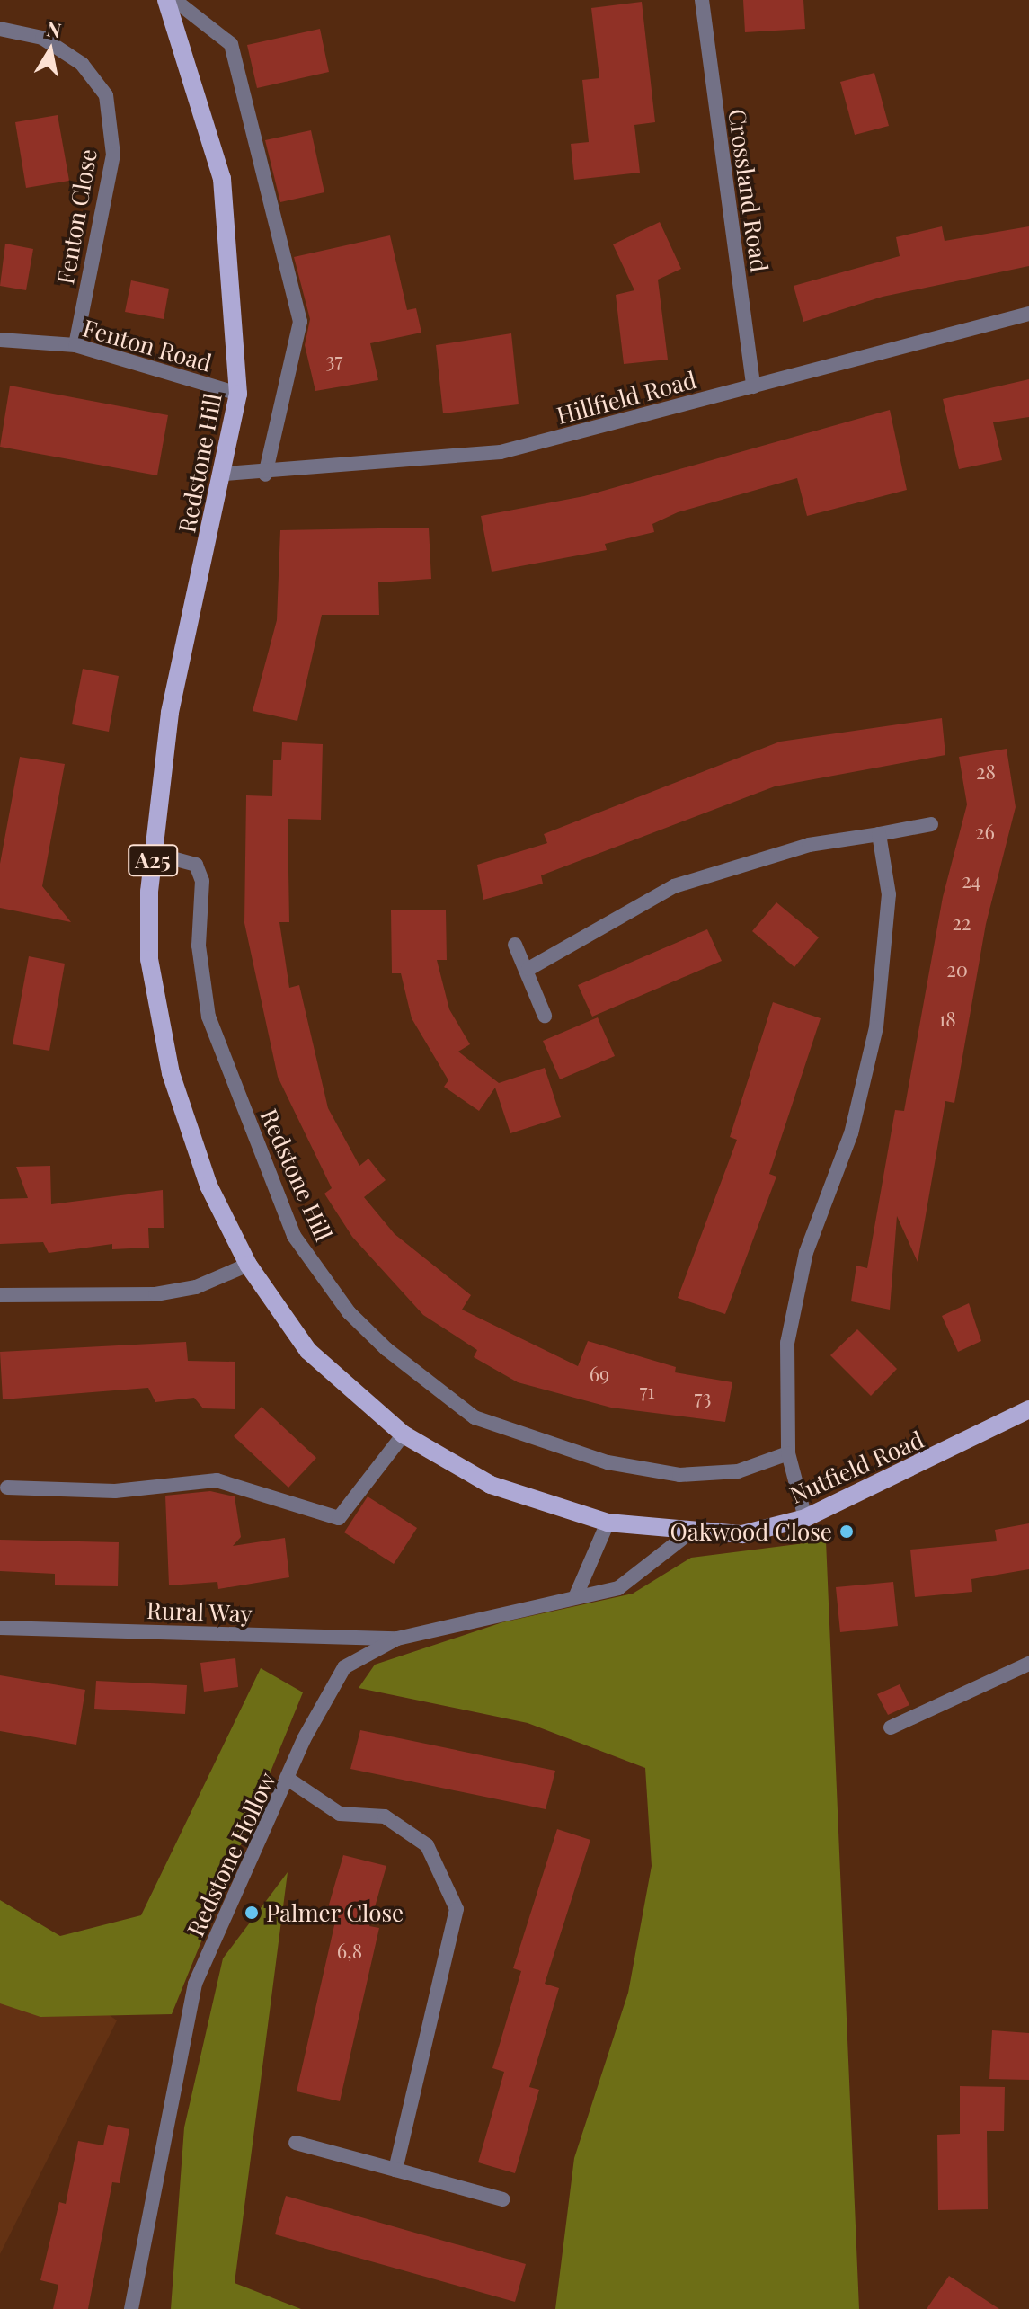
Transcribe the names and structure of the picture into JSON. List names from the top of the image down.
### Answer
{
  "streets": {
    "main road": ["Redstone Hill", "A25", "Nutfield Road"],
    "street": [
      "Crossland Road",
      "Fenton Close",
      "Fenton Road",
      "Hillfield Road",
      "Rural Way",
      "Redstone Hollow"
    ]
  },
  "crossings": [
    ["Crossland Road", "Hillfield Road"],
    ["Fenton Close", "Fenton Road"],
    ["Fenton Road", "Redstone Hill"],
    ["Hillfield Road", "Redstone Hill"],
    ["Redstone Hill", "Nutfield Road"],
    ["Nutfield Road", "Redstone Hollow"],
    ["Rural Way", "Redstone Hollow"]
  ],
  "places": ["Oakwood Close", "Palmer Close"],
  "house_numbers": [
    "37",
    "28",
    "26",
    "24",
    "22",
    "20",
    "18",
    "69",
    "71",
    "73",
    "6,8"
  ],
  "north": "top"
}
